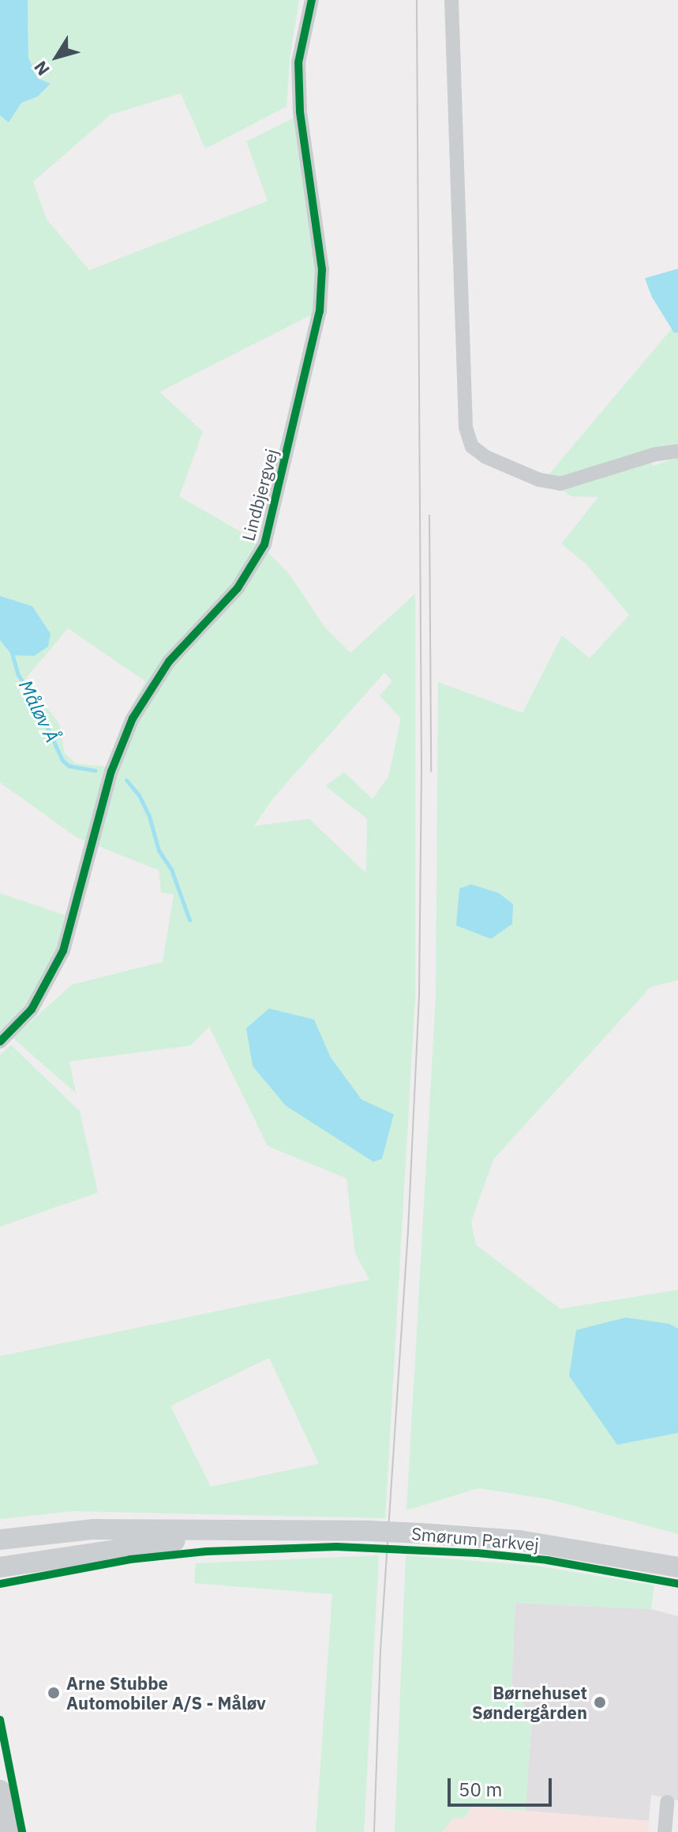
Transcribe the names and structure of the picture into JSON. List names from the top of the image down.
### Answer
{
  "streets": {
    "street": ["Lindbjergvej", "Smørum Parkvej"]
  },
  "water": ["Måløv Å"],
  "places": ["Arne Stubbe Automobiler A/S - Måløv", "Børnehuset Søndergården"],
  "scale_bar": "50 m",
  "north": "bottom left"
}
